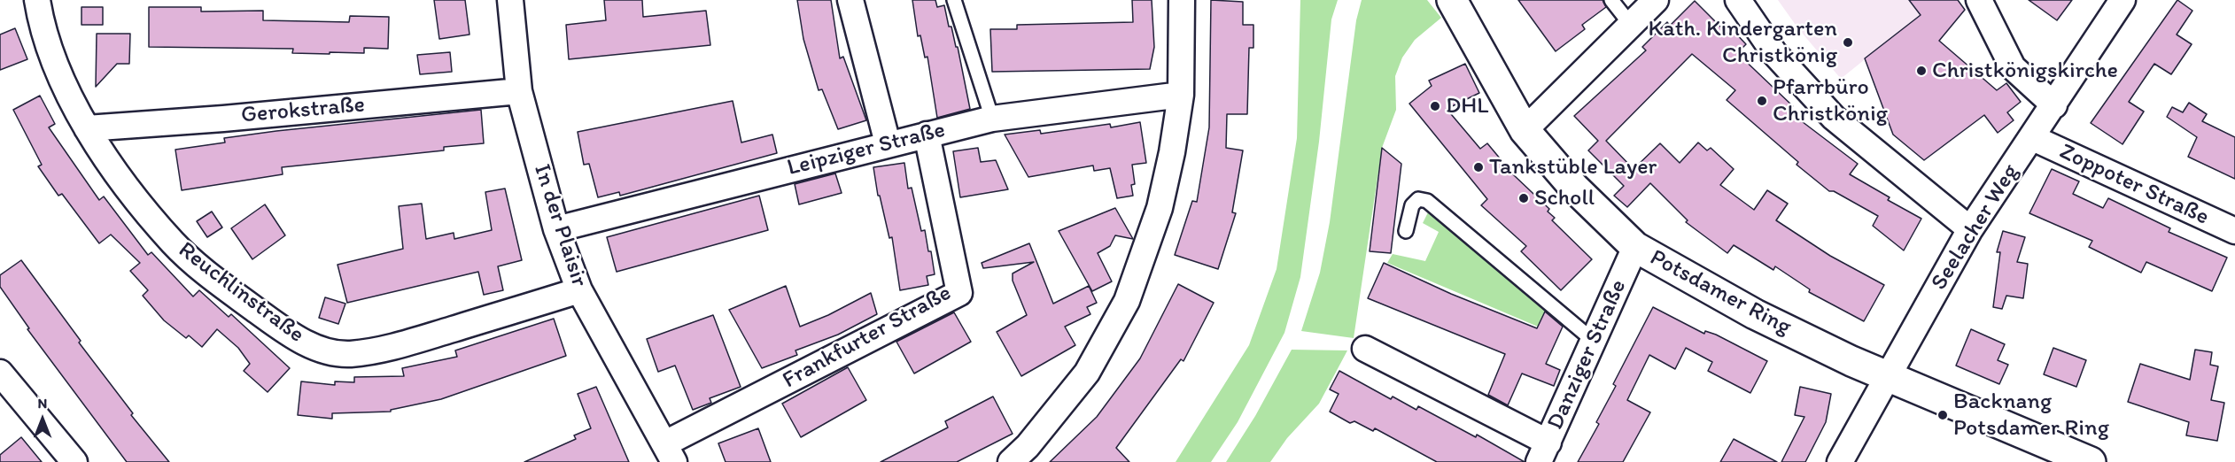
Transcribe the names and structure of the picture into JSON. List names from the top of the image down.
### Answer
{
  "streets": {
    "street": [
      "Gerokstraße",
      "Leipziger Straße",
      "Zoppoter Straße",
      "In der Plaisir",
      "Seelacher Weg",
      "Reuchlinstraße",
      "Potsdamer Ring",
      "Frankfurter Straße",
      "Danziger Straße"
    ]
  },
  "crossings": [
    ["Gerokstraße", "In der Plaisir"],
    ["Gerokstraße", "Reuchlinstraße"],
    ["Leipziger Straße", "In der Plaisir"],
    ["Leipziger Straße", "Frankfurter Straße"],
    ["Zoppoter Straße", "Seelacher Weg"],
    ["In der Plaisir", "Reuchlinstraße"],
    ["In der Plaisir", "Frankfurter Straße"],
    ["Seelacher Weg", "Potsdamer Ring"],
    ["Potsdamer Ring", "Danziger Straße"]
  ],
  "places": [
    "Kath. Kindergarten Christkönig",
    "Christkönigskirche",
    "Pfarrbüro Christkönig",
    "DHL",
    "Tankstüble Layer",
    "Scholl",
    "Backnang Potsdamer Ring"
  ],
  "north": "top"
}
